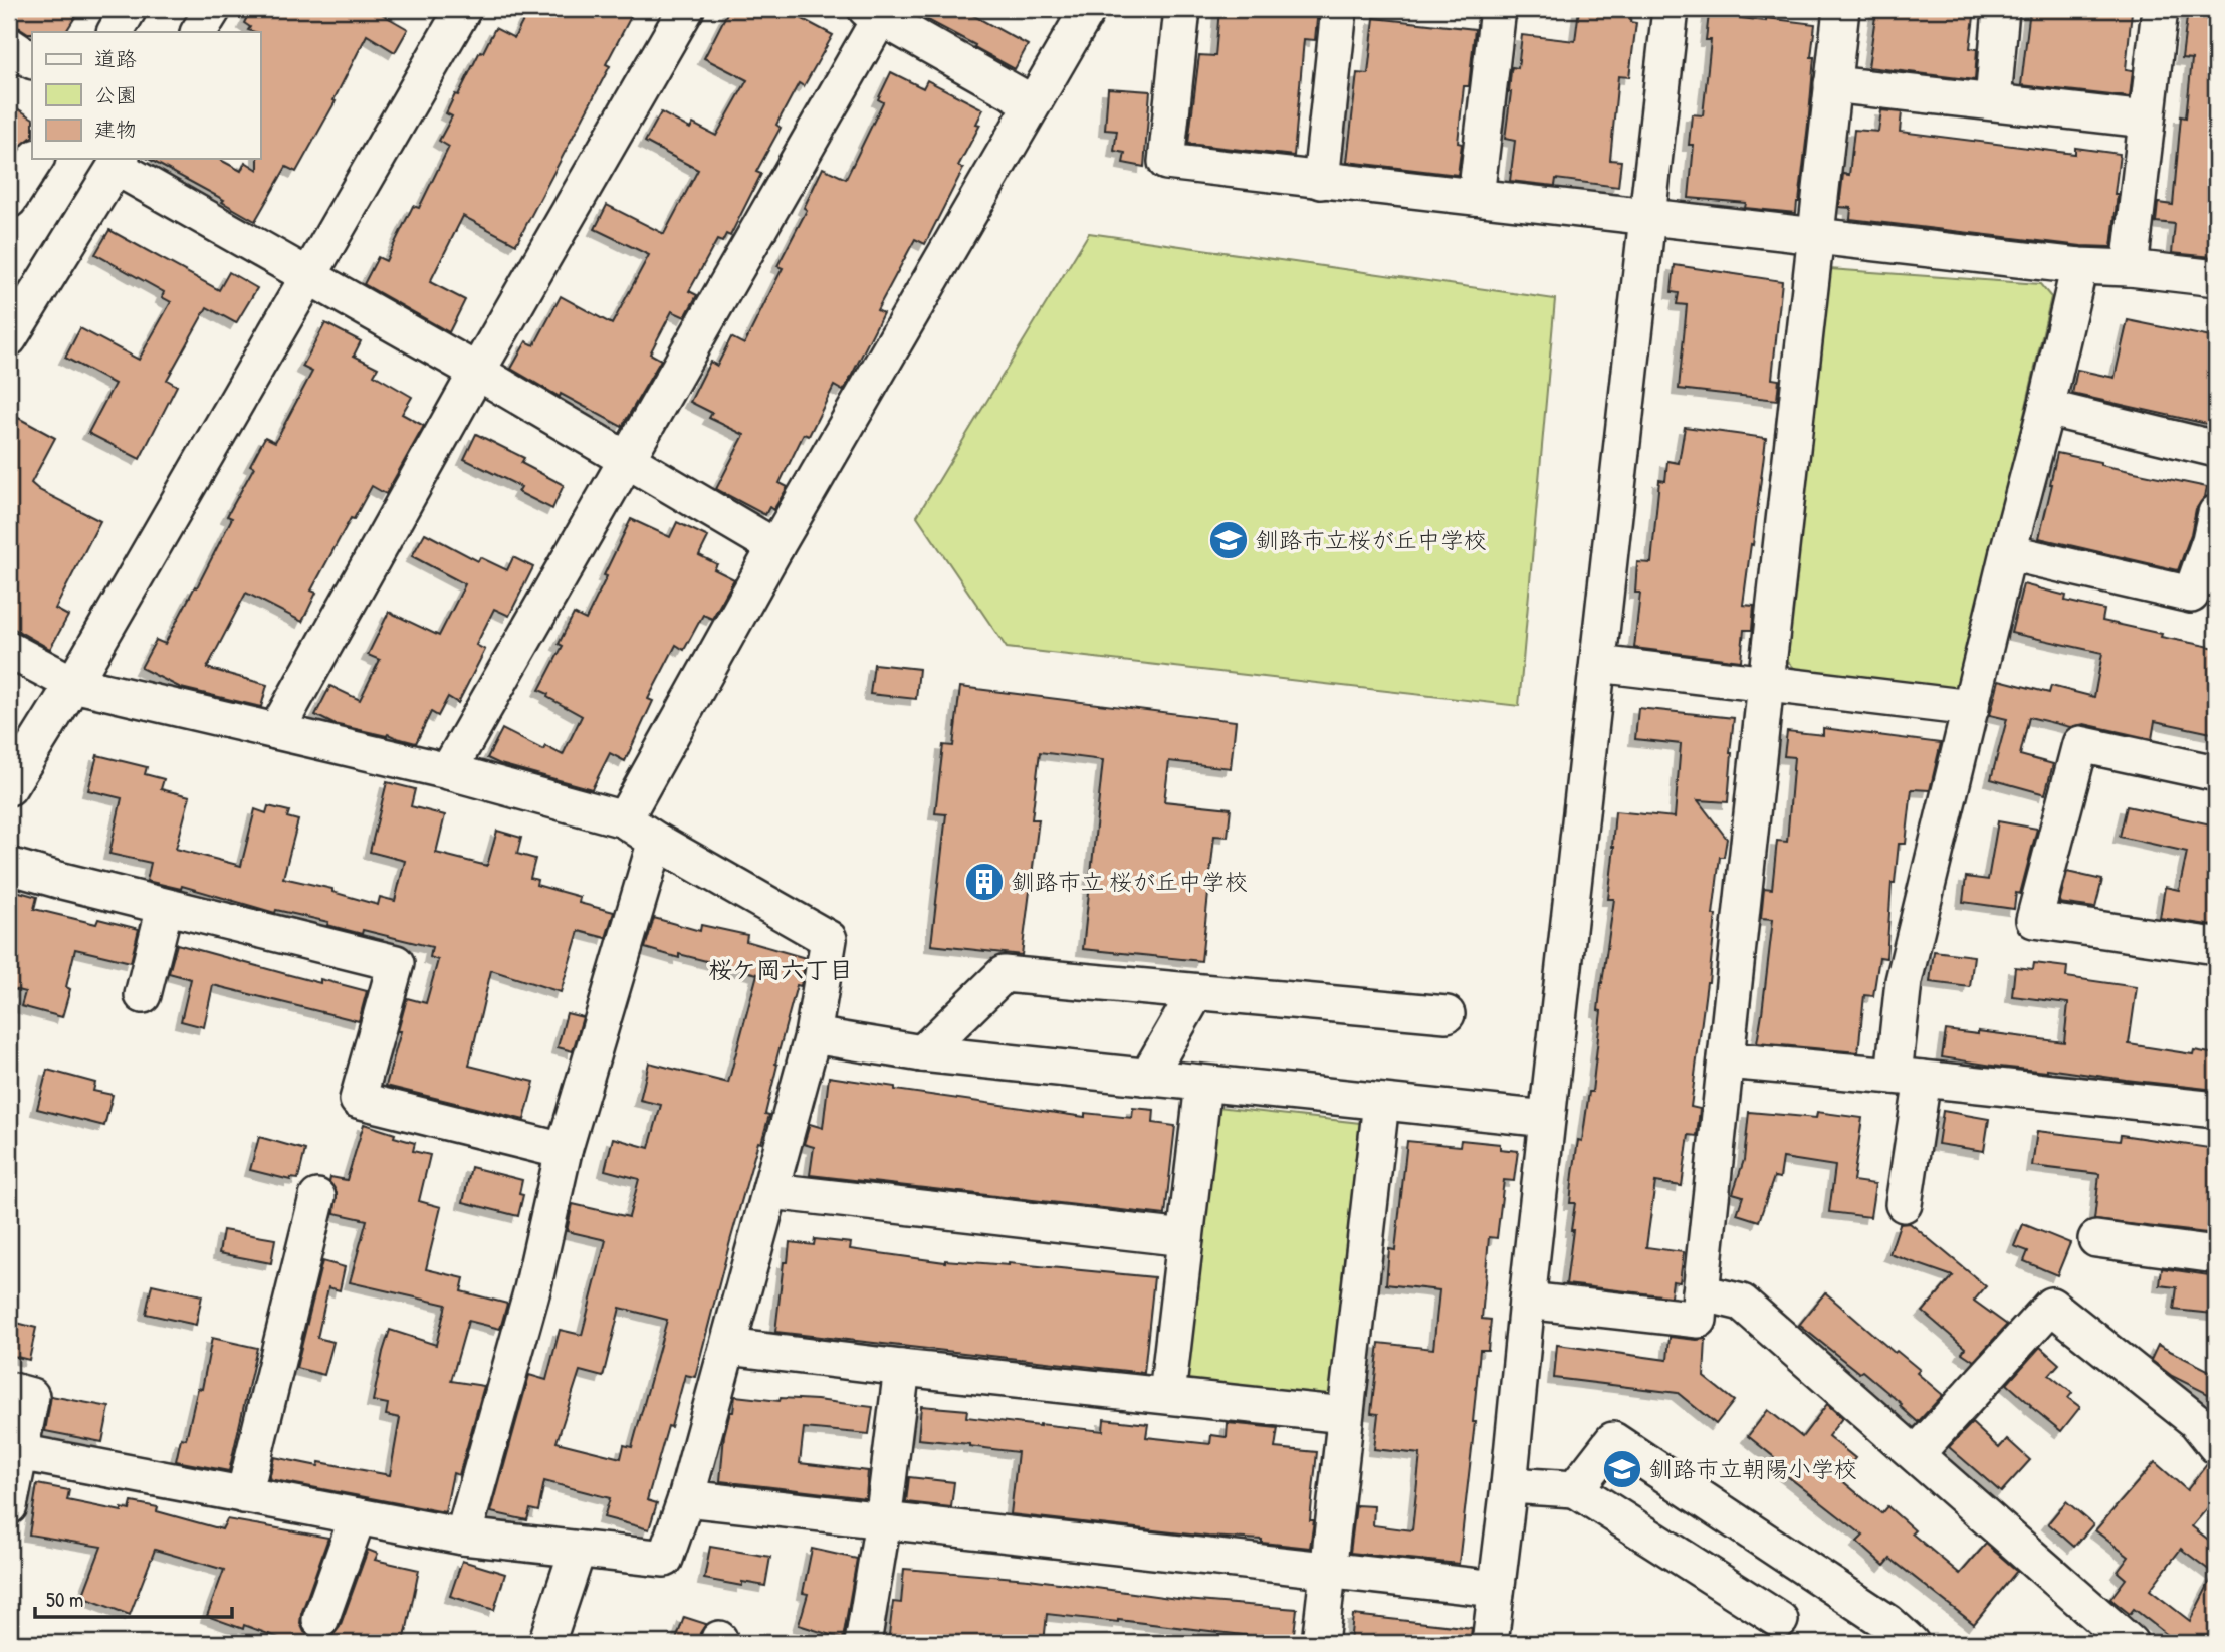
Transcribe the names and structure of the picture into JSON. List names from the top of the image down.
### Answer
{
  "districts": ["桜ケ岡六丁目"],
  "places": {
    "school or university": ["釧路市立桜が丘中学校", "釧路市立朝陽小学校"],
    "building": ["釧路市立 桜が丘中学校"]
  },
  "legend": ["道路", "公園", "建物"],
  "scale_bar": "50 m"
}
